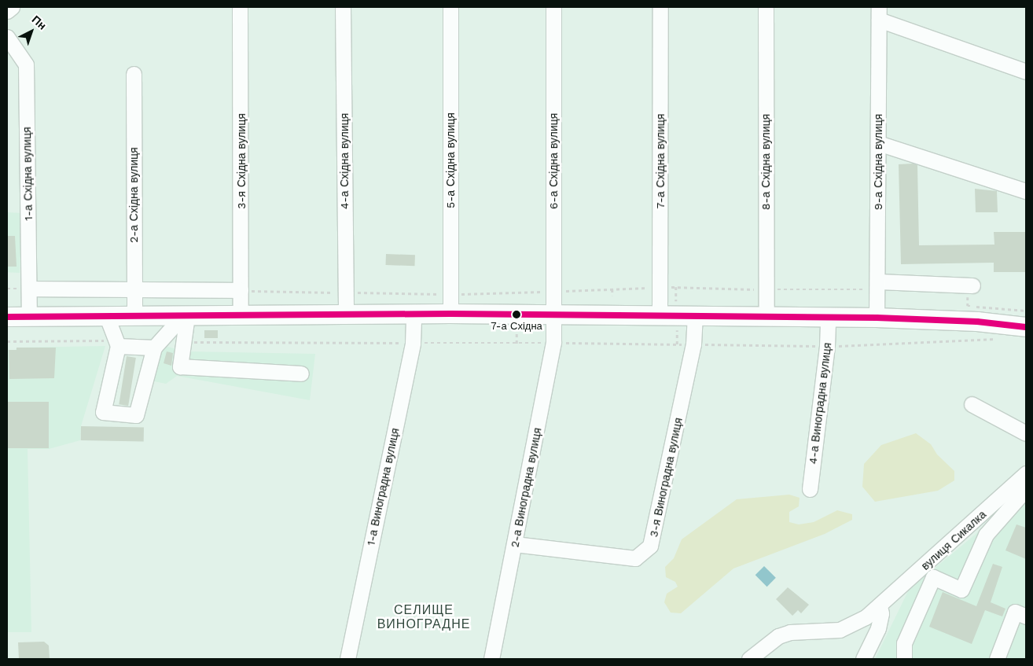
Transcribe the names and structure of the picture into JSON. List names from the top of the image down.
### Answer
{
  "streets": {
    "street": [
      "5-а Східна вулиця",
      "3-я Східна вулиця",
      "4-а Східна вулиця",
      "6-а Східна вулиця",
      "7-а Східна вулиця",
      "8-а Східна вулиця",
      "9-а Східна вулиця",
      "1-а Східна вулиця",
      "2-а Східна вулиця",
      "4-а Виноградна вулиця",
      "3-я Виноградна вулиця",
      "1-а Виноградна вулиця",
      "2-а Виноградна вулиця",
      "вулиця Сикалка"
    ]
  },
  "crossings": [
    ["6-а Східна вулиця", "2-а Виноградна вулиця"],
    ["3-я Виноградна вулиця", "2-а Виноградна вулиця"]
  ],
  "districts": ["СЕЛИЩЕ ВИНОГРАДНЕ"],
  "places": ["7-а Східна"],
  "north": "top right"
}
